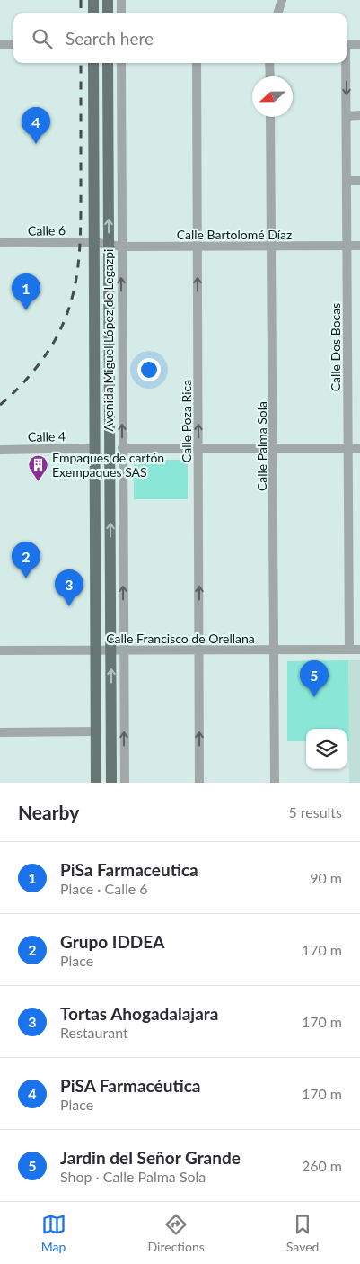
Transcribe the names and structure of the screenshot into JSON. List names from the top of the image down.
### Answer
{
  "streets": {
    "main road": ["Avenida Miguel López de Legazpi"],
    "street": [
      "Calle 6",
      "Calle Bartolomé Díaz",
      "Calle Dos Bocas",
      "Calle Poza Rica",
      "Calle 4",
      "Calle Palma Sola",
      "Calle Francisco de Orellana"
    ]
  },
  "crossings": [
    ["Calle 6", "Calle Bartolomé Díaz"],
    ["Calle 6", "Avenida Miguel López de Legazpi"],
    ["Calle Bartolomé Díaz", "Avenida Miguel López de Legazpi"],
    ["Calle Bartolomé Díaz", "Calle Dos Bocas"],
    ["Calle Bartolomé Díaz", "Calle Poza Rica"],
    ["Calle Bartolomé Díaz", "Calle Palma Sola"],
    ["Avenida Miguel López de Legazpi", "Calle 4"],
    ["Avenida Miguel López de Legazpi", "Calle Francisco de Orellana"],
    ["Calle Dos Bocas", "Calle Francisco de Orellana"],
    ["Calle Poza Rica", "Calle Francisco de Orellana"],
    ["Calle Palma Sola", "Calle Francisco de Orellana"]
  ],
  "one_way": ["Calle Poza Rica"],
  "places": {
    "building": ["Empaques de cartón Exempaques SAS"]
  },
  "north": "left",
  "page": {
    "search": "Search here",
    "pins": [
      "4",
      "1",
      "2",
      "3",
      "5"
    ],
    "heading": ["Nearby", "5 results"],
    "list": [
      {
        "mark": "1",
        "name": "PiSa Farmaceutica",
        "note": "Place · Calle 6",
        "value": "90 m"
      },
      {
        "mark": "2",
        "name": "Grupo IDDEA",
        "note": "Place",
        "value": "170 m"
      },
      {
        "mark": "3",
        "name": "Tortas Ahogadalajara",
        "note": "Restaurant",
        "value": "170 m"
      },
      {
        "mark": "4",
        "name": "PiSA Farmacéutica",
        "note": "Place",
        "value": "170 m"
      },
      {
        "mark": "5",
        "name": "Jardin del Señor Grande",
        "note": "Shop · Calle Palma Sola",
        "value": "260 m"
      }
    ],
    "nav": ["Map", "Directions", "Saved"]
  }
}
